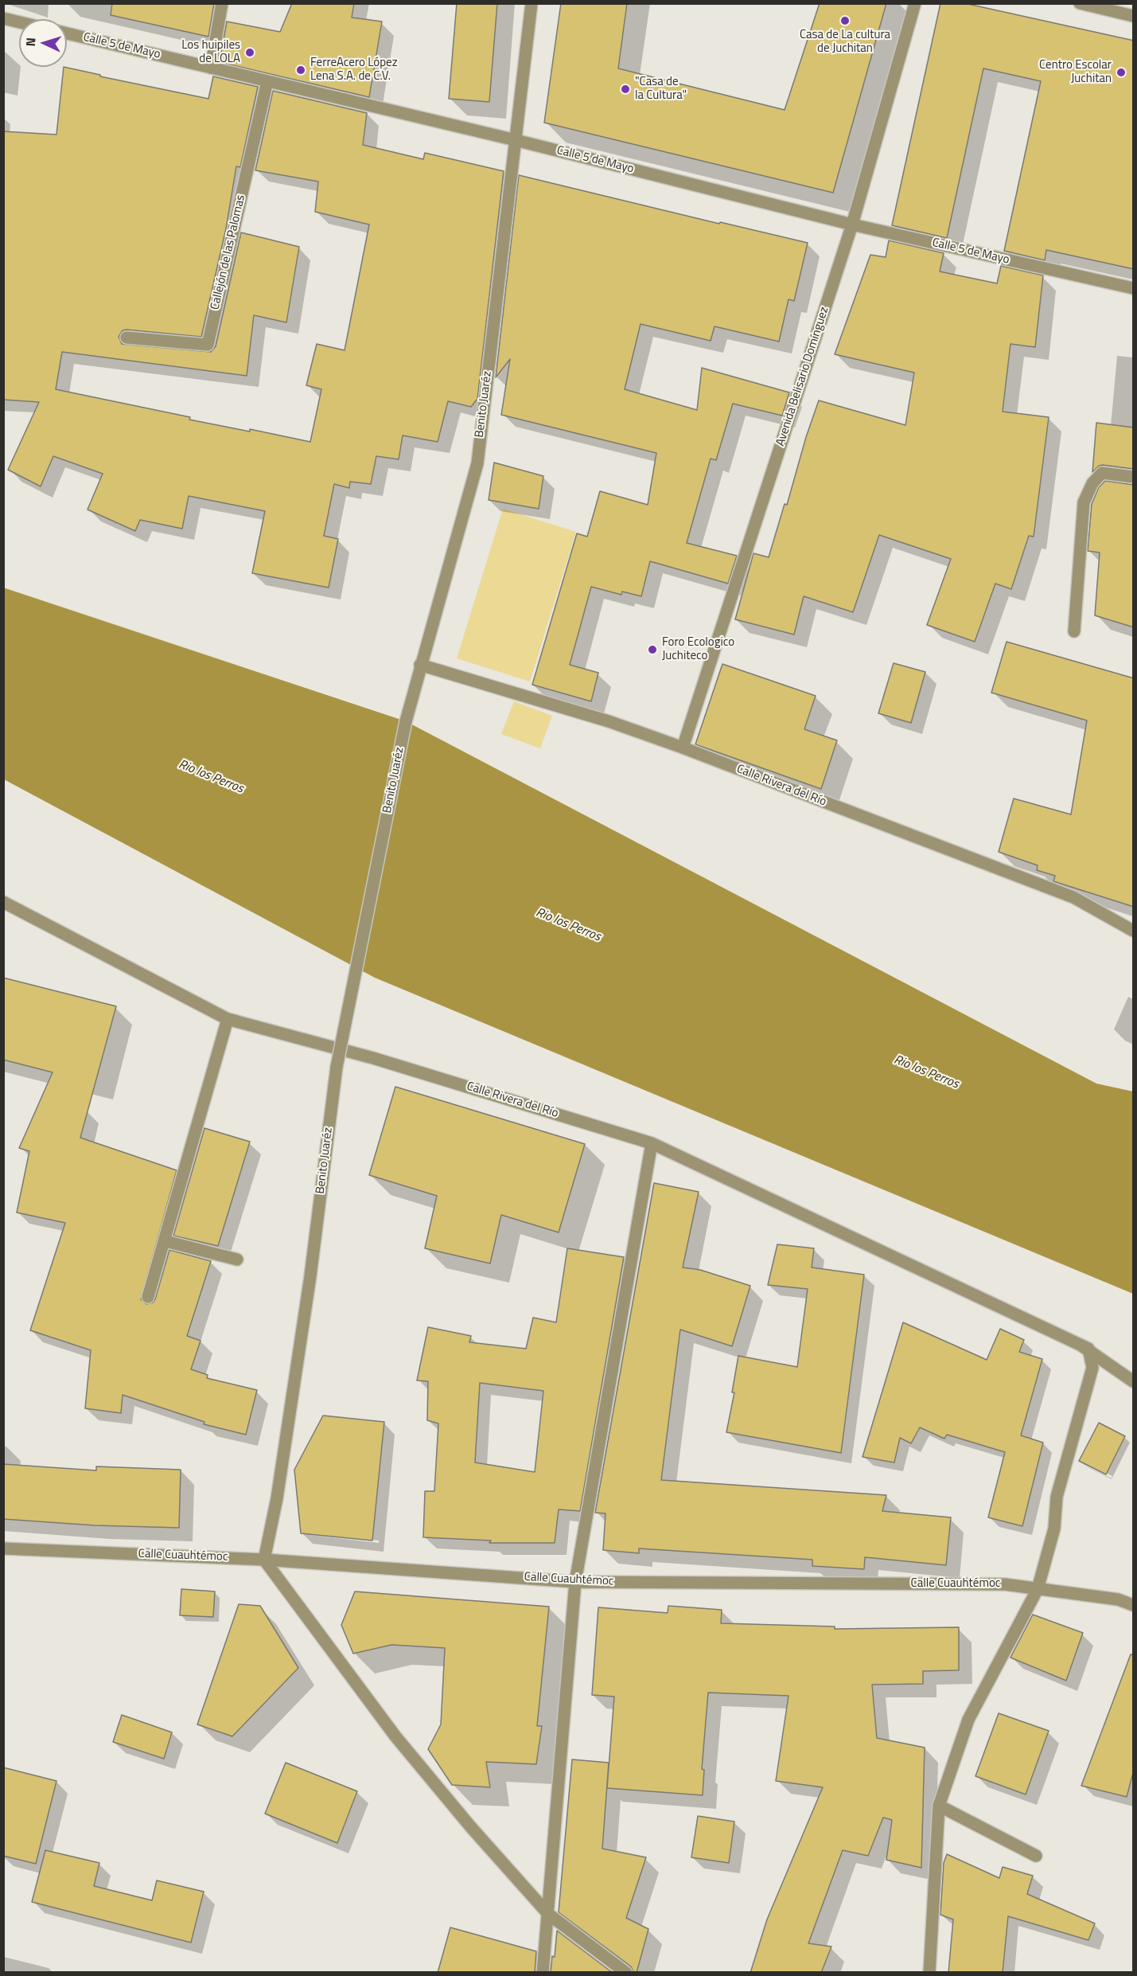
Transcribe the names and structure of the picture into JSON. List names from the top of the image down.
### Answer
{
  "streets": {
    "street": [
      "Calle 5 de Mayo",
      "Callejón de las Palomas",
      "Avenida Belisario Domínguez",
      "Benito Juaréz",
      "Calle Rivera del Río",
      "Calle Cuauhtémoc"
    ]
  },
  "crossings": [
    ["Calle 5 de Mayo", "Callejón de las Palomas"],
    ["Calle 5 de Mayo", "Avenida Belisario Domínguez"],
    ["Calle 5 de Mayo", "Benito Juaréz"],
    ["Avenida Belisario Domínguez", "Calle Rivera del Río"],
    ["Benito Juaréz", "Calle Rivera del Río"],
    ["Benito Juaréz", "Calle Cuauhtémoc"]
  ],
  "water": ["Rio los Perros"],
  "places": [
    "Casa de La cultura de Juchitan",
    "Los huipiles de LOLA",
    "FerreAcero López Lena S.A. de C.V.",
    "Centro Escolar Juchitan",
    "\"Casa de la Cultura\"",
    "Foro Ecologico Juchiteco"
  ],
  "north": "left"
}
